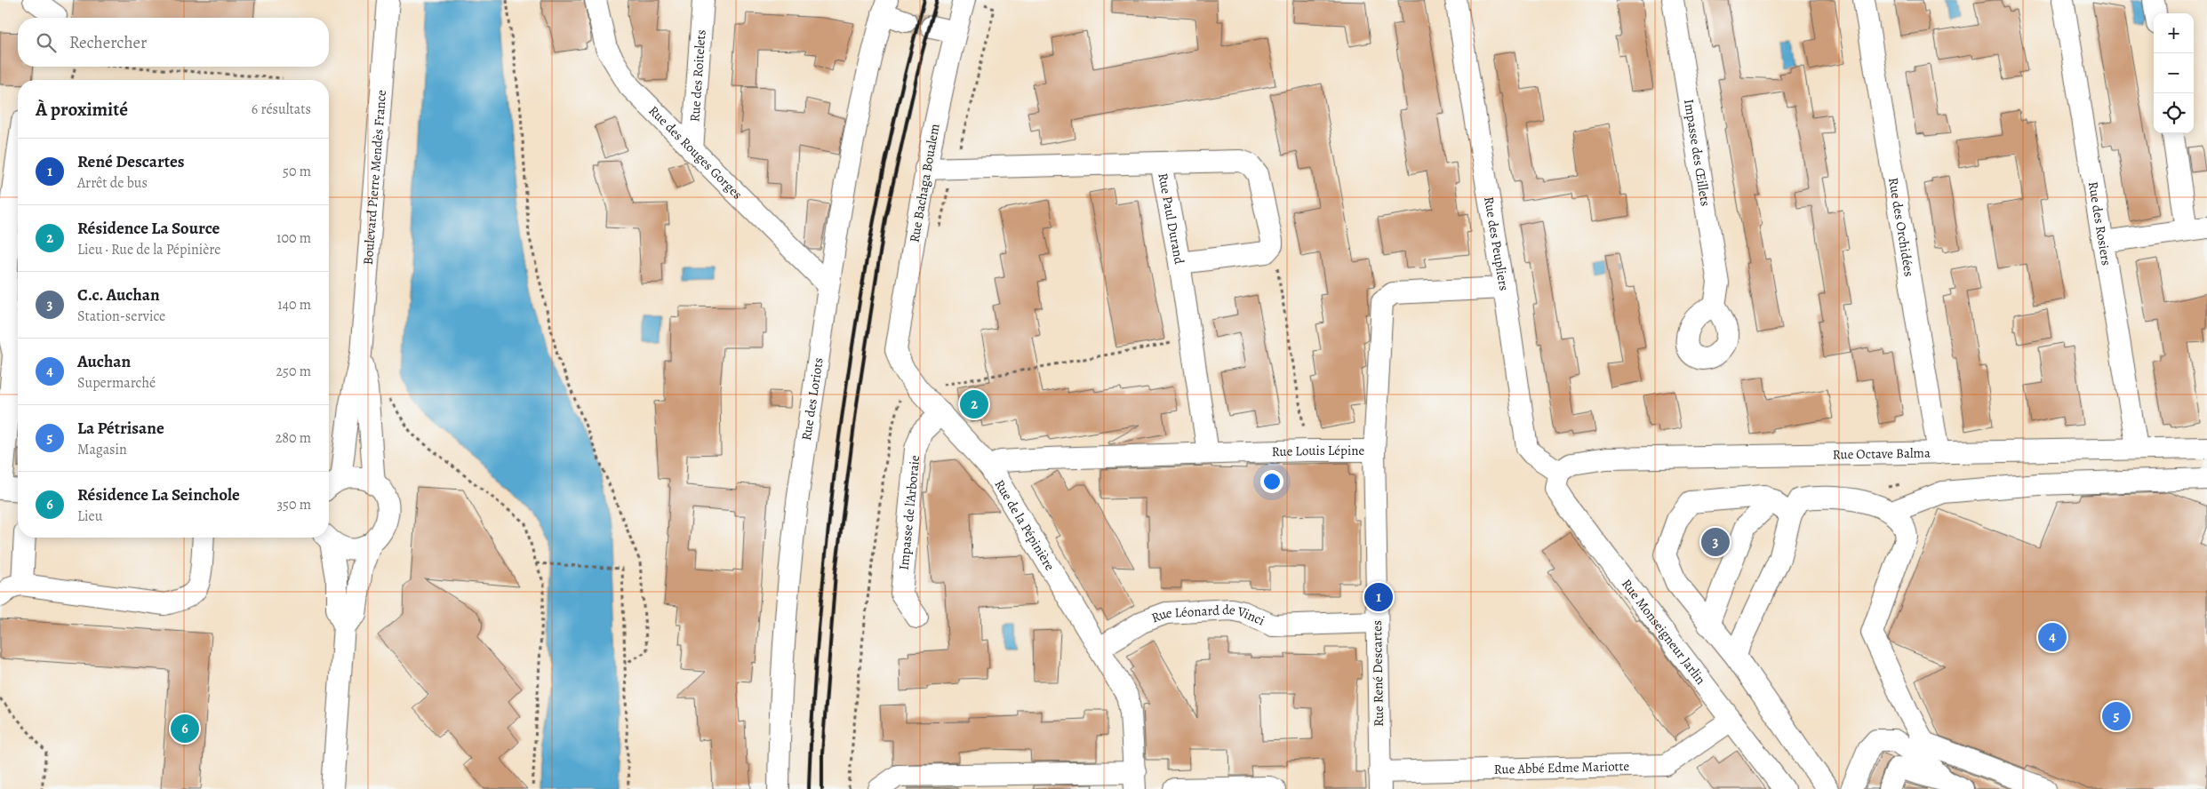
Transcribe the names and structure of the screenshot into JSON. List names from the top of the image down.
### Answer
{
  "streets": {
    "street": [
      "Rue des Roitelets",
      "Rue des Rouges Gorges",
      "Impasse des Œillets",
      "Boulevard Pierre Mendès France",
      "Rue Bachaga Boualem",
      "Rue Paul Durand",
      "Rue des Rosiers",
      "Rue des Orchidées",
      "Rue des Peupliers",
      "Rue des Loriots",
      "Rue Louis Lépine",
      "Rue Octave Balma",
      "Impasse de l'Arboraie",
      "Rue de la Pépinière",
      "Rue Léonard de Vinci",
      "Rue Monseigneur Jarlin",
      "Rue René Descartes",
      "Rue Abbé Edme Mariotte"
    ]
  },
  "crossings": [
    ["Rue des Roitelets", "Rue des Rouges Gorges"],
    ["Rue des Rouges Gorges", "Rue des Loriots"],
    ["Rue Bachaga Boualem", "Rue Paul Durand"],
    ["Rue Bachaga Boualem", "Rue de la Pépinière"],
    ["Rue Paul Durand", "Rue Louis Lépine"],
    ["Rue des Rosiers", "Rue Octave Balma"],
    ["Rue des Orchidées", "Rue Octave Balma"],
    ["Rue des Peupliers", "Rue Louis Lépine"],
    ["Rue des Peupliers", "Rue Octave Balma"],
    ["Rue des Peupliers", "Rue Monseigneur Jarlin"],
    ["Rue Louis Lépine", "Rue de la Pépinière"],
    ["Rue Louis Lépine", "Rue René Descartes"],
    ["Rue Octave Balma", "Rue Monseigneur Jarlin"],
    ["Impasse de l'Arboraie", "Rue de la Pépinière"],
    ["Rue de la Pépinière", "Rue Léonard de Vinci"],
    ["Rue Léonard de Vinci", "Rue René Descartes"],
    ["Rue Monseigneur Jarlin", "Rue Abbé Edme Mariotte"],
    ["Rue René Descartes", "Rue Abbé Edme Mariotte"]
  ],
  "page": {
    "map_buttons": ["+", "−"],
    "search": "Rechercher",
    "heading": ["À proximité", "6 résultats"],
    "list": [
      {
        "mark": "1",
        "name": "René Descartes",
        "note": "Arrêt de bus",
        "value": "50 m"
      },
      {
        "mark": "2",
        "name": "Résidence La Source",
        "note": "Lieu · Rue de la Pépinière",
        "value": "100 m"
      },
      {
        "mark": "3",
        "name": "C.c. Auchan",
        "note": "Station-service",
        "value": "140 m"
      },
      {
        "mark": "4",
        "name": "Auchan",
        "note": "Supermarché",
        "value": "250 m"
      },
      {
        "mark": "5",
        "name": "La Pétrisane",
        "note": "Magasin",
        "value": "280 m"
      },
      {
        "mark": "6",
        "name": "Résidence La Seinchole",
        "note": "Lieu",
        "value": "350 m"
      }
    ],
    "pins": [
      "2",
      "3",
      "1",
      "4",
      "5",
      "6"
    ]
  }
}
